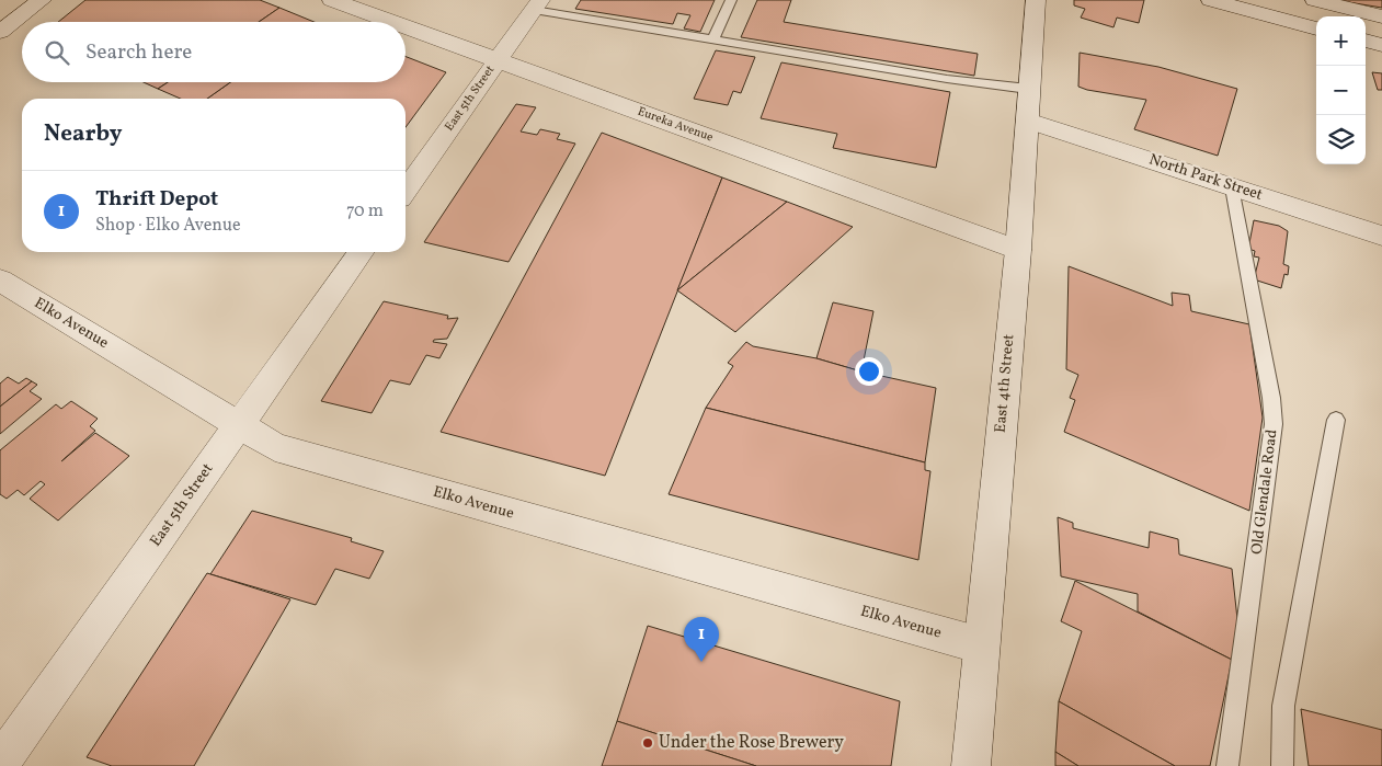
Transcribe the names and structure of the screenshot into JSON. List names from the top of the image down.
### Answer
{
  "streets": {
    "street": [
      "East 5th Street",
      "Eureka Avenue",
      "North Park Street",
      "Elko Avenue",
      "East 4th Street"
    ],
    "lane": ["Old Glendale Road"]
  },
  "crossings": [
    ["East 5th Street", "Eureka Avenue"],
    ["East 5th Street", "Elko Avenue"],
    ["Eureka Avenue", "East 4th Street"],
    ["North Park Street", "East 4th Street"],
    ["North Park Street", "Old Glendale Road"],
    ["Elko Avenue", "East 4th Street"]
  ],
  "places": ["Under the Rose Brewery"],
  "page": {
    "map_buttons": ["+", "−"],
    "search": "Search here",
    "heading": "Nearby",
    "list": [
      {
        "mark": "1",
        "name": "Thrift Depot",
        "note": "Shop · Elko Avenue",
        "value": "70 m"
      }
    ],
    "pins": "1"
  }
}
